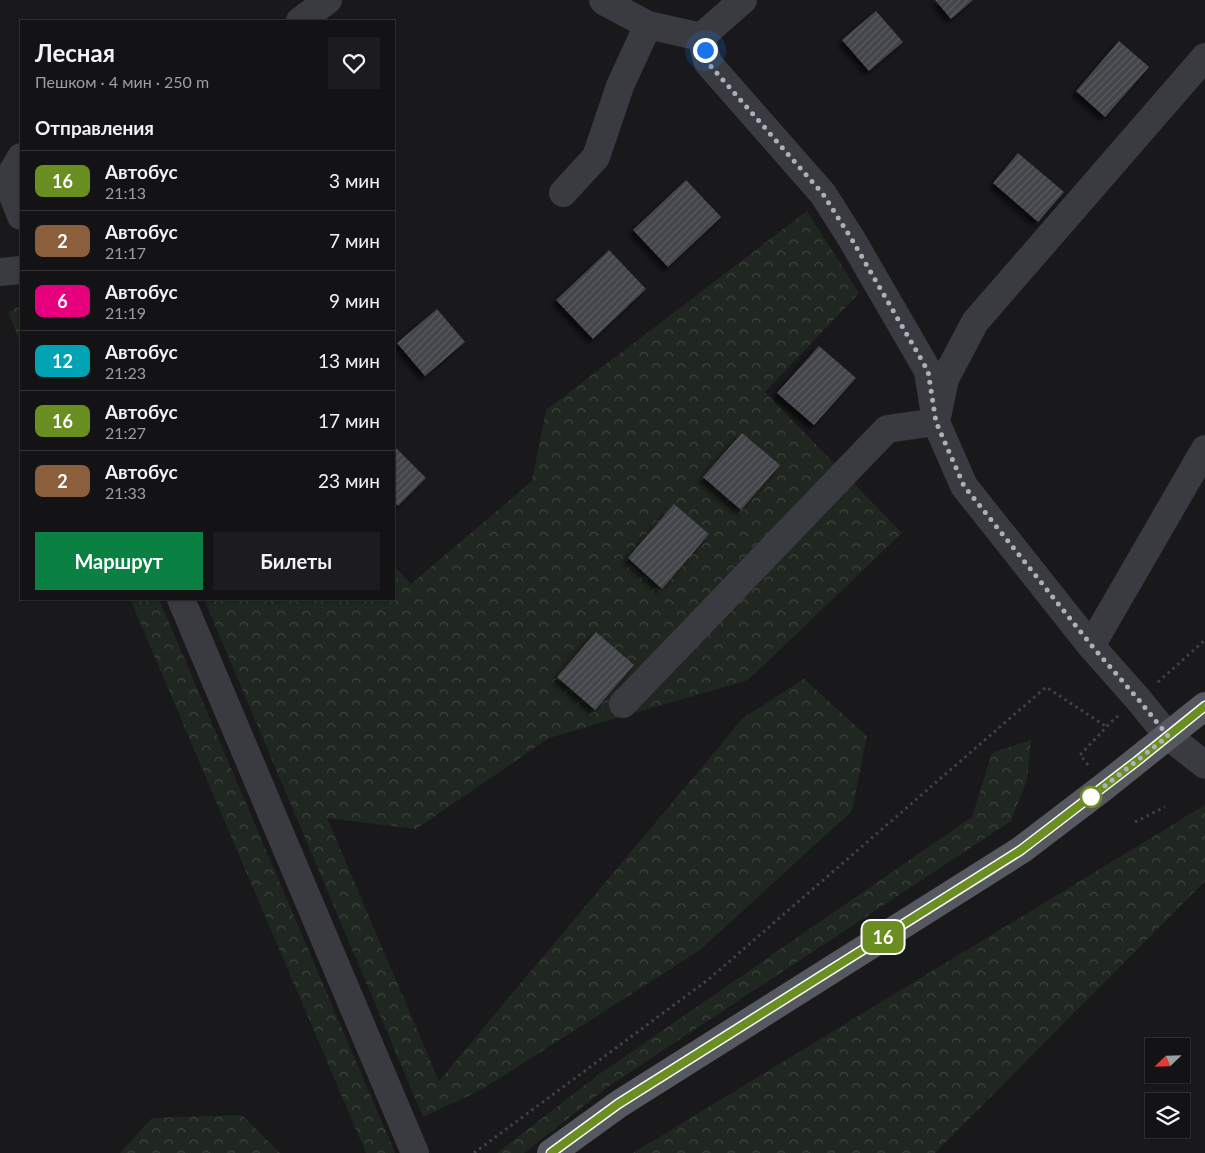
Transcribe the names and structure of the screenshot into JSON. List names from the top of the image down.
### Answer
{
  "lines": ["bus line 16"],
  "north": "bottom left",
  "page": {
    "on_map": "16",
    "heading": [
      ["Лесная", "Пешком · 4 мин · 250 m"],
      "Отправления"
    ],
    "list": [
      {
        "mark": "16",
        "name": "Автобус",
        "note": "21:13",
        "value": "3 мин"
      },
      {
        "mark": "2",
        "name": "Автобус",
        "note": "21:17",
        "value": "7 мин"
      },
      {
        "mark": "6",
        "name": "Автобус",
        "note": "21:19",
        "value": "9 мин"
      },
      {
        "mark": "12",
        "name": "Автобус",
        "note": "21:23",
        "value": "13 мин"
      },
      {
        "mark": "16",
        "name": "Автобус",
        "note": "21:27",
        "value": "17 мин"
      },
      {
        "mark": "2",
        "name": "Автобус",
        "note": "21:33",
        "value": "23 мин"
      }
    ],
    "buttons": ["Маршрут", "Билеты"]
  }
}
